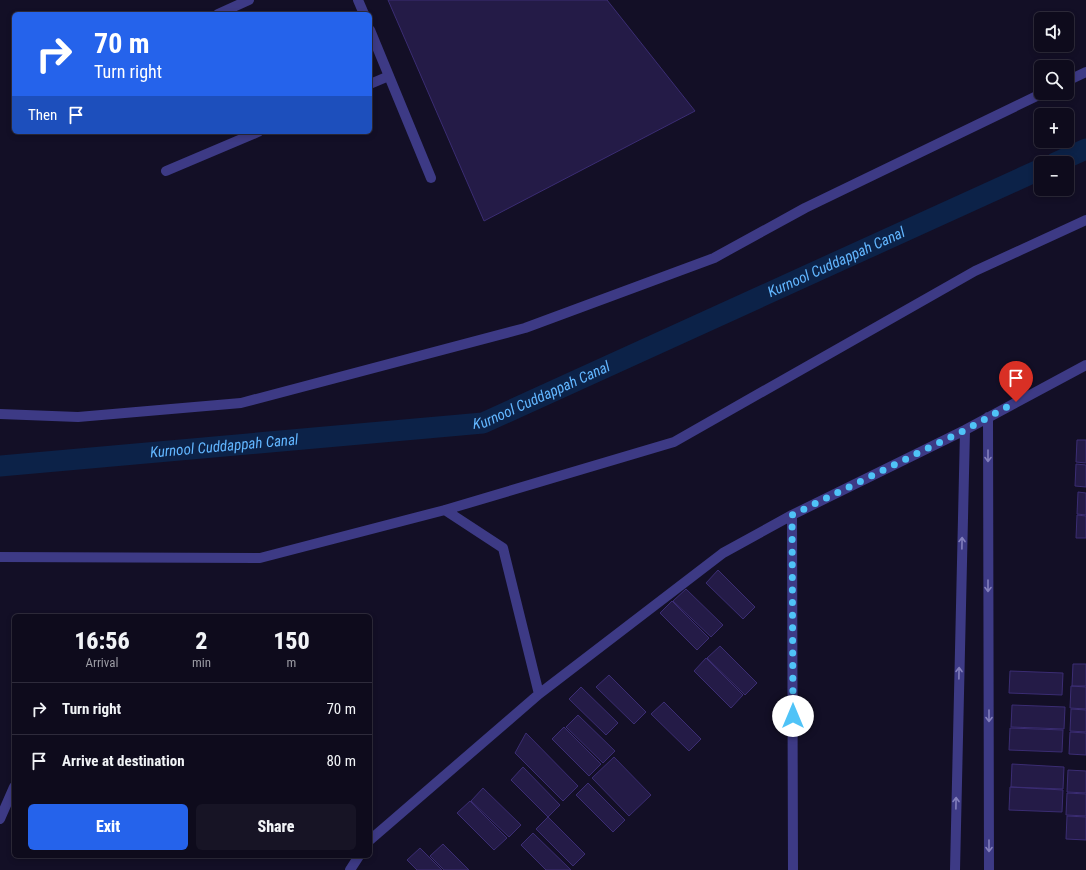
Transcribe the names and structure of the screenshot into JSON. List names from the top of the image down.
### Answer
{
  "water": ["Kurnool Cuddappah Canal"],
  "page": {
    "map_buttons": ["+", "−"],
    "turn": ["70 m", "Turn right"],
    "then": "Then",
    "eta": [
      "16:56",
      "Arrival",
      "2",
      "min",
      "150",
      "m"
    ],
    "list": [
      {
        "name": "Turn right",
        "value": "70 m"
      },
      {
        "name": "Arrive at destination",
        "value": "80 m"
      }
    ],
    "buttons": ["Exit", "Share"]
  }
}
